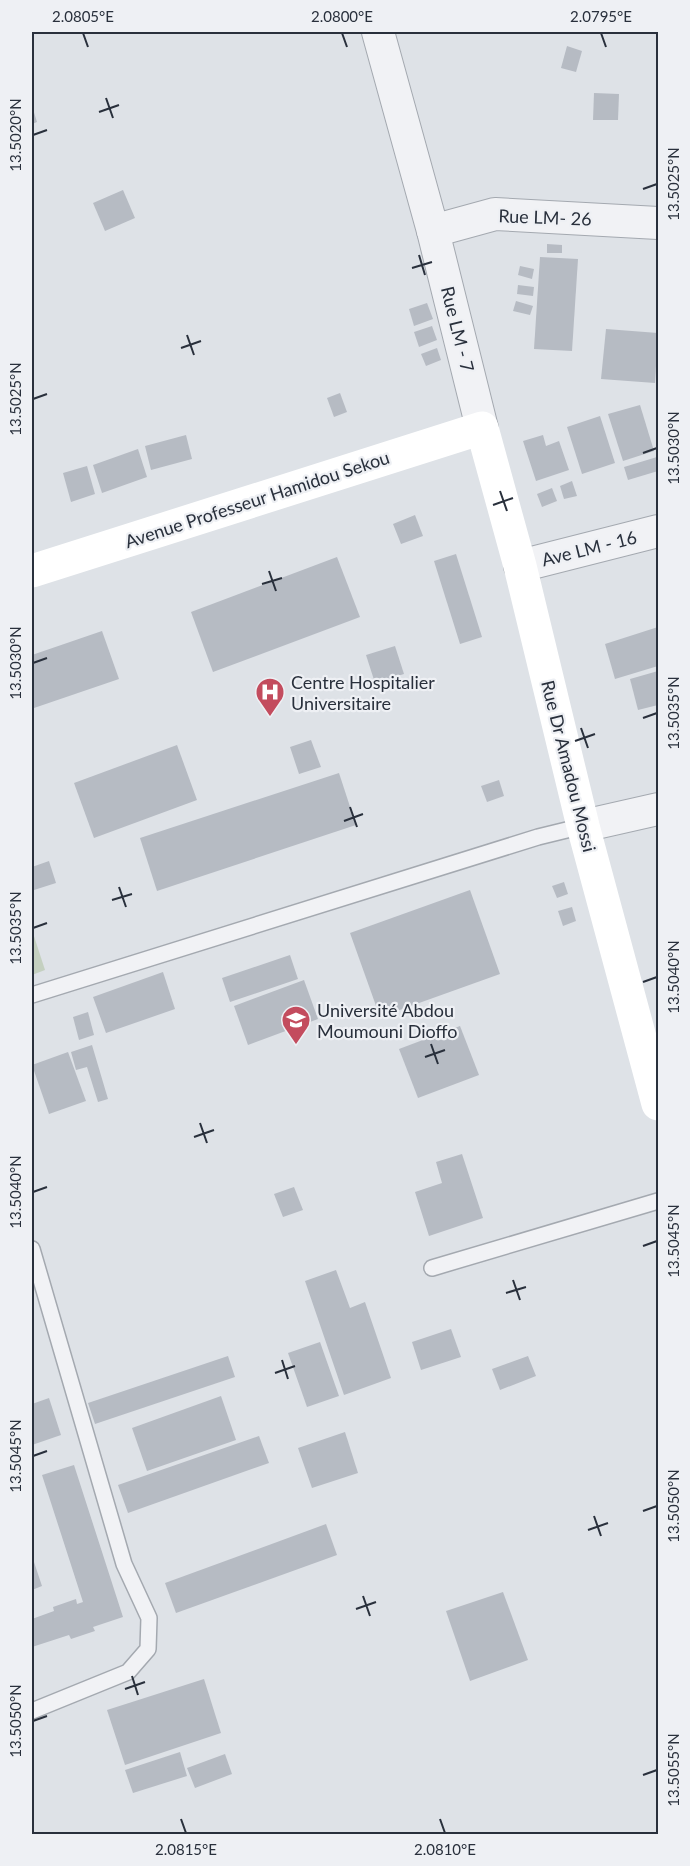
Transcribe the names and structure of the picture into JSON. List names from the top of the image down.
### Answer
{
  "streets": {
    "street": [
      "Rue LM- 26",
      "Rue LM - 7",
      "Avenue Professeur Hamidou Sekou",
      "Ave LM - 16",
      "Rue Dr Amadou Mossi"
    ]
  },
  "crossings": [
    ["Rue LM- 26", "Rue LM - 7"],
    ["Rue LM - 7", "Avenue Professeur Hamidou Sekou"],
    ["Rue LM - 7", "Rue Dr Amadou Mossi"],
    ["Avenue Professeur Hamidou Sekou", "Rue Dr Amadou Mossi"],
    ["Ave LM - 16", "Rue Dr Amadou Mossi"]
  ],
  "places": {
    "hospital": ["Centre Hospitalier Universitaire"],
    "school or university": ["Université Abdou Moumouni Dioffo"]
  },
  "coordinates": [
    "2.0805°E",
    "2.0800°E",
    "2.0795°E",
    "13.5020°N",
    "13.5025°N",
    "13.5030°N",
    "13.5035°N",
    "13.5040°N",
    "13.5045°N",
    "13.5050°N",
    "13.5055°N",
    "2.0815°E",
    "2.0810°E"
  ]
}
